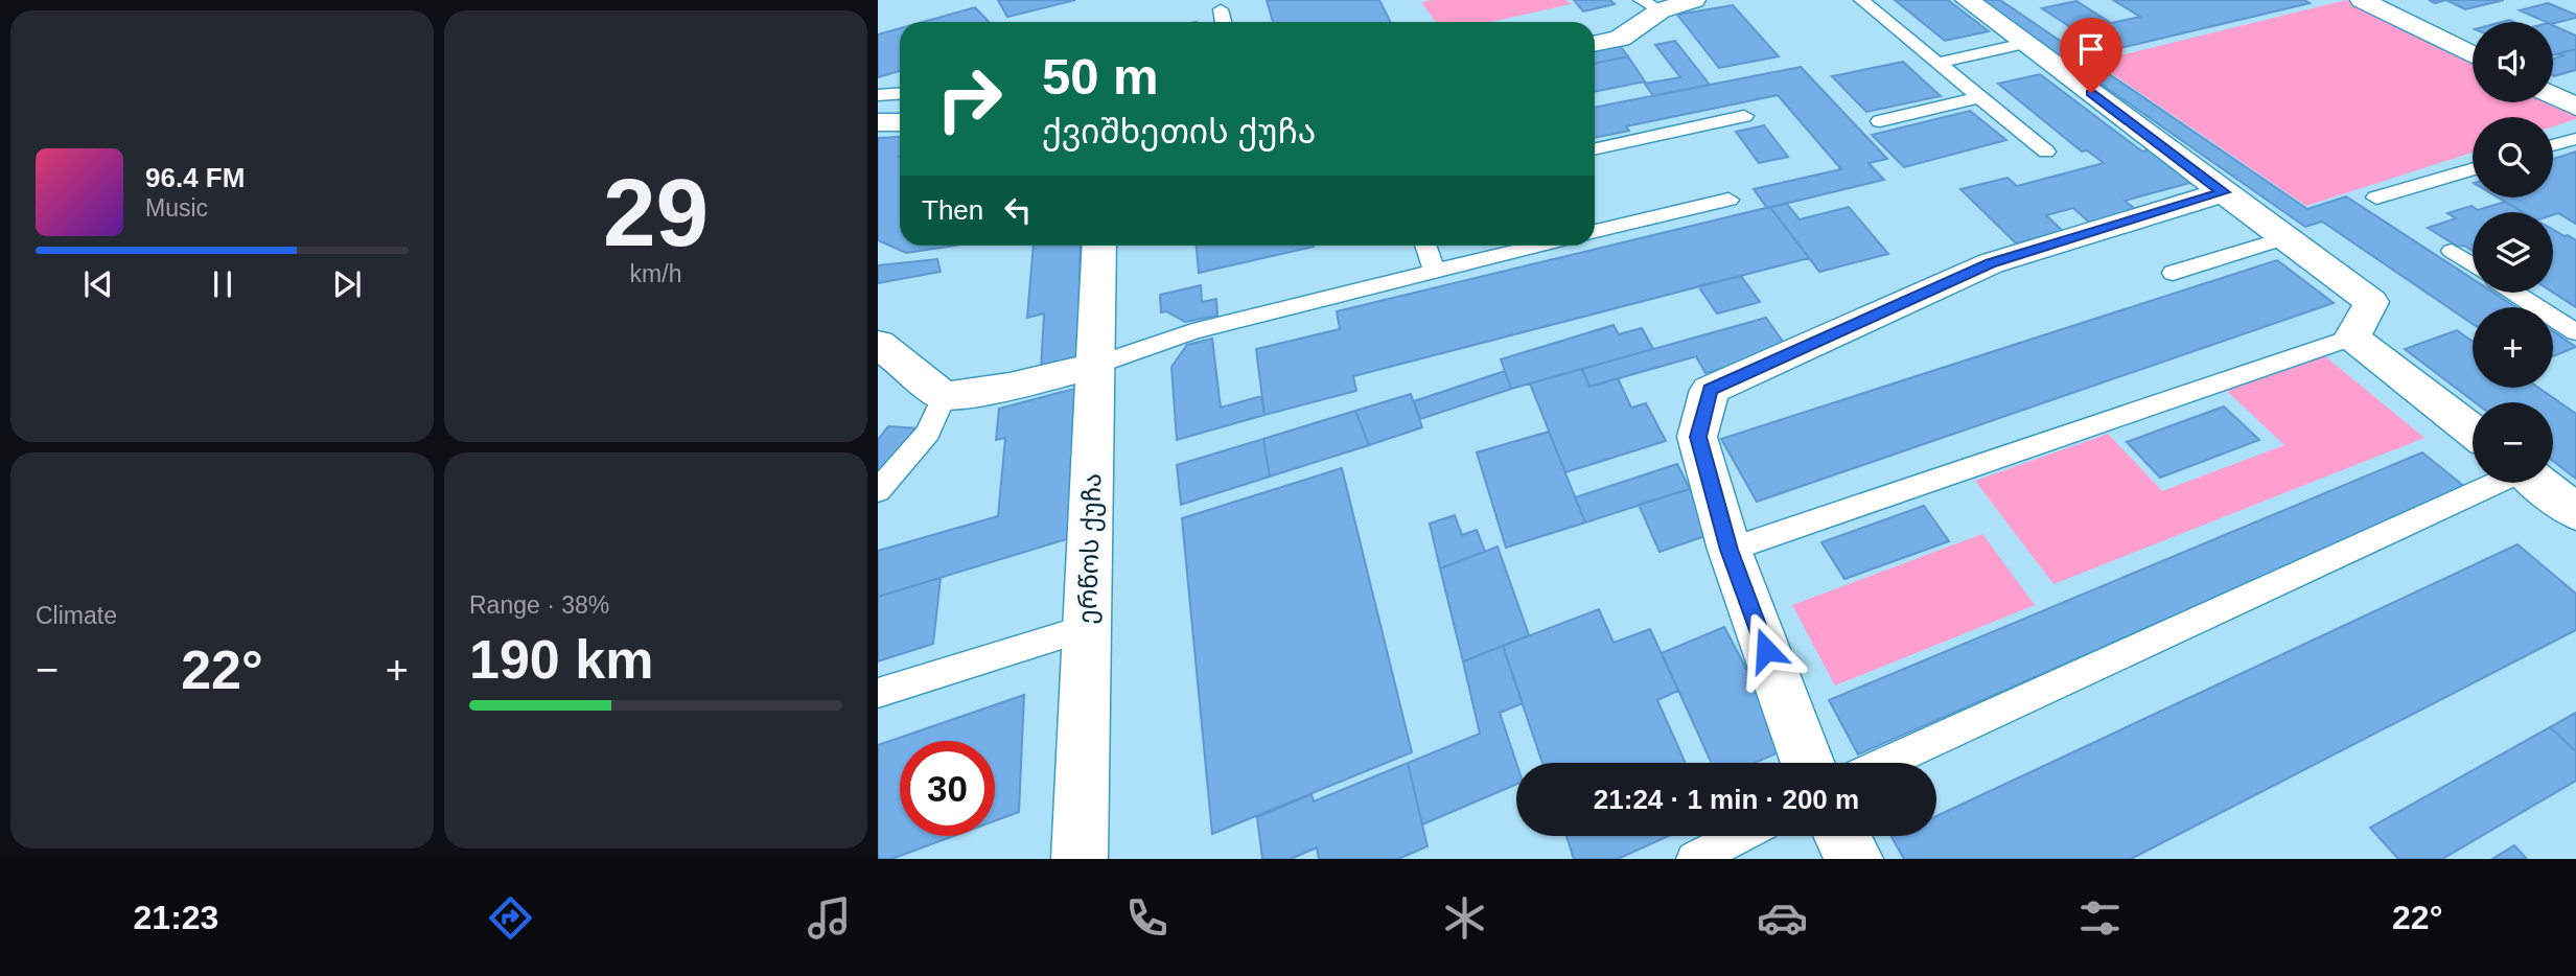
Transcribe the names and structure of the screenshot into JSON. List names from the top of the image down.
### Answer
{
  "streets": {
    "street": ["ერწოს ქუჩა"]
  },
  "page": {
    "tile": [
      ["29", "km/h"],
      "Climate",
      ["Range · 38%", "190 km"]
    ],
    "map_buttons": ["+", "−"],
    "turn": ["50 m", "ქვიშხეთის ქუჩა"],
    "song": ["96.4 FM", "Music"],
    "then": "Then",
    "heat": ["−", "22°", "+"],
    "limit": "30",
    "trip": "21:24 · 1 min · 200 m",
    "tabs": ["21:23", "22°"]
  }
}
